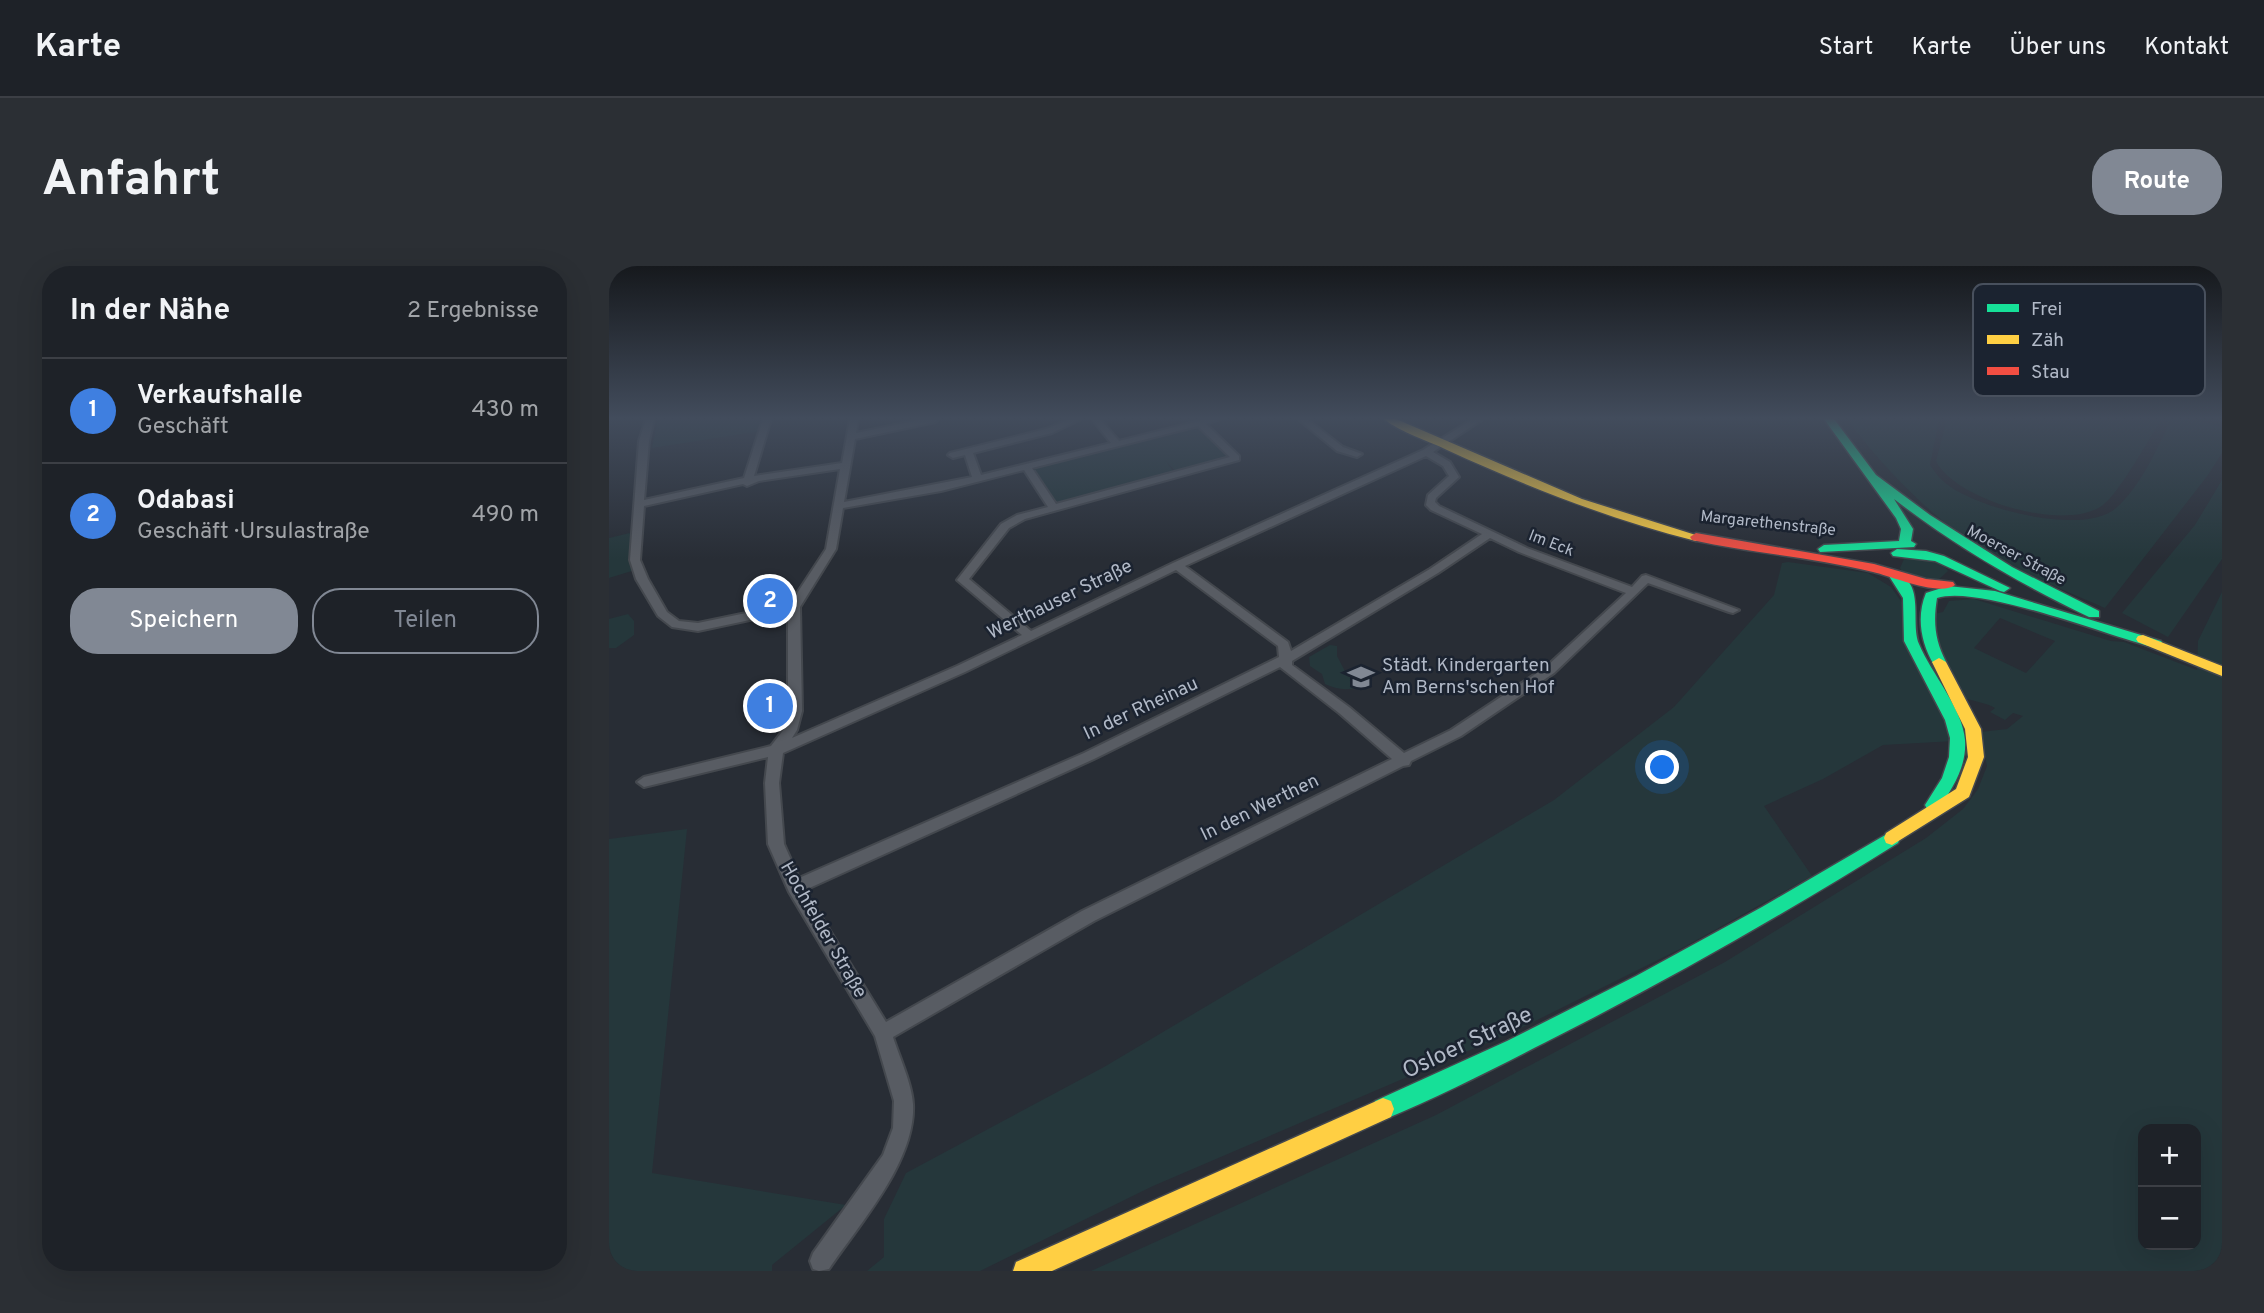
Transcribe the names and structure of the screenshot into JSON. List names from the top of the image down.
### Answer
{
  "streets": {
    "main road": ["Margarethenstraße", "Moerser Straße", "Osloer Straße"],
    "street": [
      "Im Eck",
      "Werthauser Straße",
      "In der Rheinau",
      "In den Werthen",
      "Hochfelder Straße"
    ]
  },
  "crossings": [
    ["Margarethenstraße", "Moerser Straße"],
    ["Margarethenstraße", "Osloer Straße"],
    ["Im Eck", "In der Rheinau"],
    ["Im Eck", "In den Werthen"],
    ["Werthauser Straße", "Hochfelder Straße"],
    ["In der Rheinau", "Hochfelder Straße"],
    ["In den Werthen", "Hochfelder Straße"]
  ],
  "places": {
    "school or university": ["Städt. Kindergarten Am Berns'schen Hof"]
  },
  "legend": ["Frei", "Zäh", "Stau"],
  "page": {
    "header": "Karte",
    "nav": [
      "Start",
      "Karte",
      "Über uns",
      "Kontakt"
    ],
    "buttons": [
      "Route",
      ["Speichern", "Teilen"]
    ],
    "title": "Anfahrt",
    "heading": ["In der Nähe", "2 Ergebnisse"],
    "list": [
      {
        "mark": "1",
        "name": "Verkaufshalle",
        "note": "Geschäft",
        "value": "430 m"
      },
      {
        "mark": "2",
        "name": "Odabasi",
        "note": "Geschäft · Ursulastraße",
        "value": "490 m"
      }
    ],
    "pins": ["2", "1"],
    "map_buttons": ["+", "−"]
  }
}
